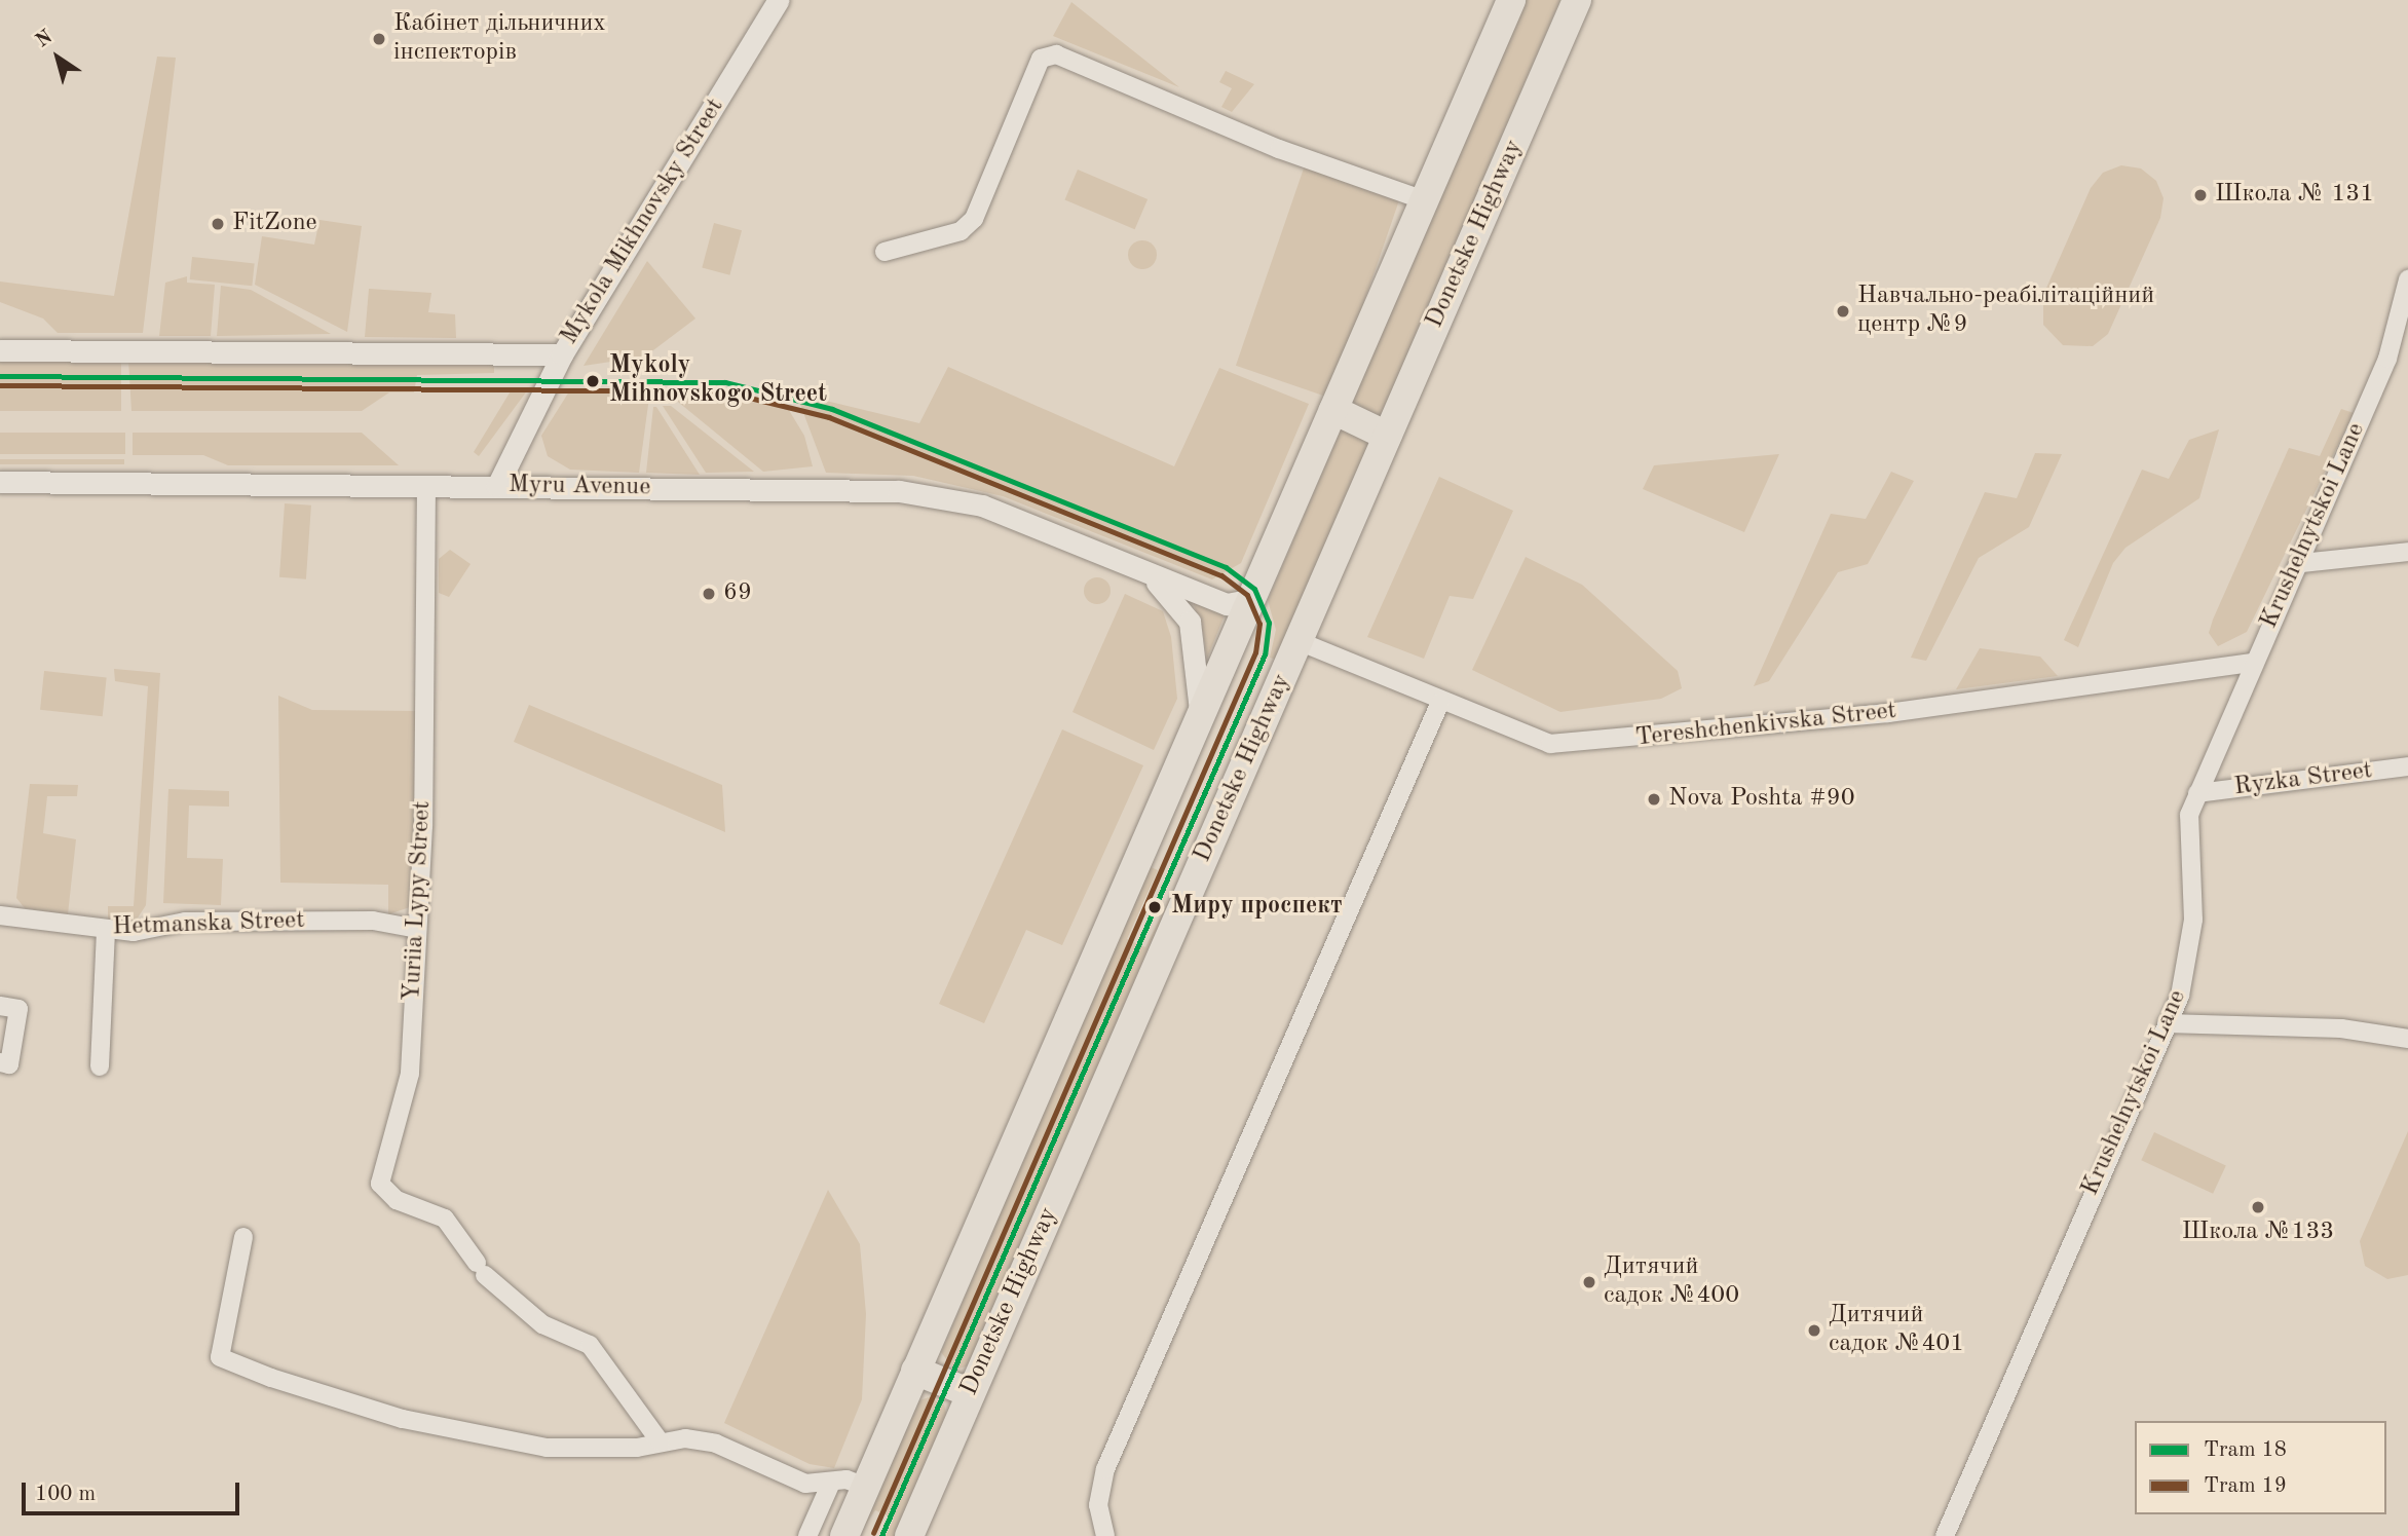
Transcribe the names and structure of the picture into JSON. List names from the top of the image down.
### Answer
{
  "streets": {
    "highway": ["Donetske Highway"],
    "street": [
      "Mykola Mikhnovsky Street",
      "Myru Avenue",
      "Krushelnytskoi Lane",
      "Tereshchenkivska Street",
      "Ryzka Street",
      "Yuriia Lypy Street",
      "Hetmanska Street"
    ]
  },
  "crossings": [
    ["Mykola Mikhnovsky Street", "Myru Avenue"],
    ["Donetske Highway", "Tereshchenkivska Street"],
    ["Myru Avenue", "Yuriia Lypy Street"],
    ["Krushelnytskoi Lane", "Tereshchenkivska Street"],
    ["Krushelnytskoi Lane", "Ryzka Street"],
    ["Yuriia Lypy Street", "Hetmanska Street"]
  ],
  "places": [
    "Кабінет дільничних інспекторів",
    "Школа № 131",
    "FitZone",
    "Навчально-реабілітаційний центр №9",
    "Mykoly Mihnovskogo Street",
    "69",
    "Nova Poshta #90",
    "Миру проспект",
    "Школа №133",
    "Дитячий садок №400",
    "Дитячий садок №401"
  ],
  "lines": ["tram line 18", "tram line 19"],
  "legend": ["Tram 18", "Tram 19"],
  "scale_bar": "100 m",
  "north": "top left"
}
